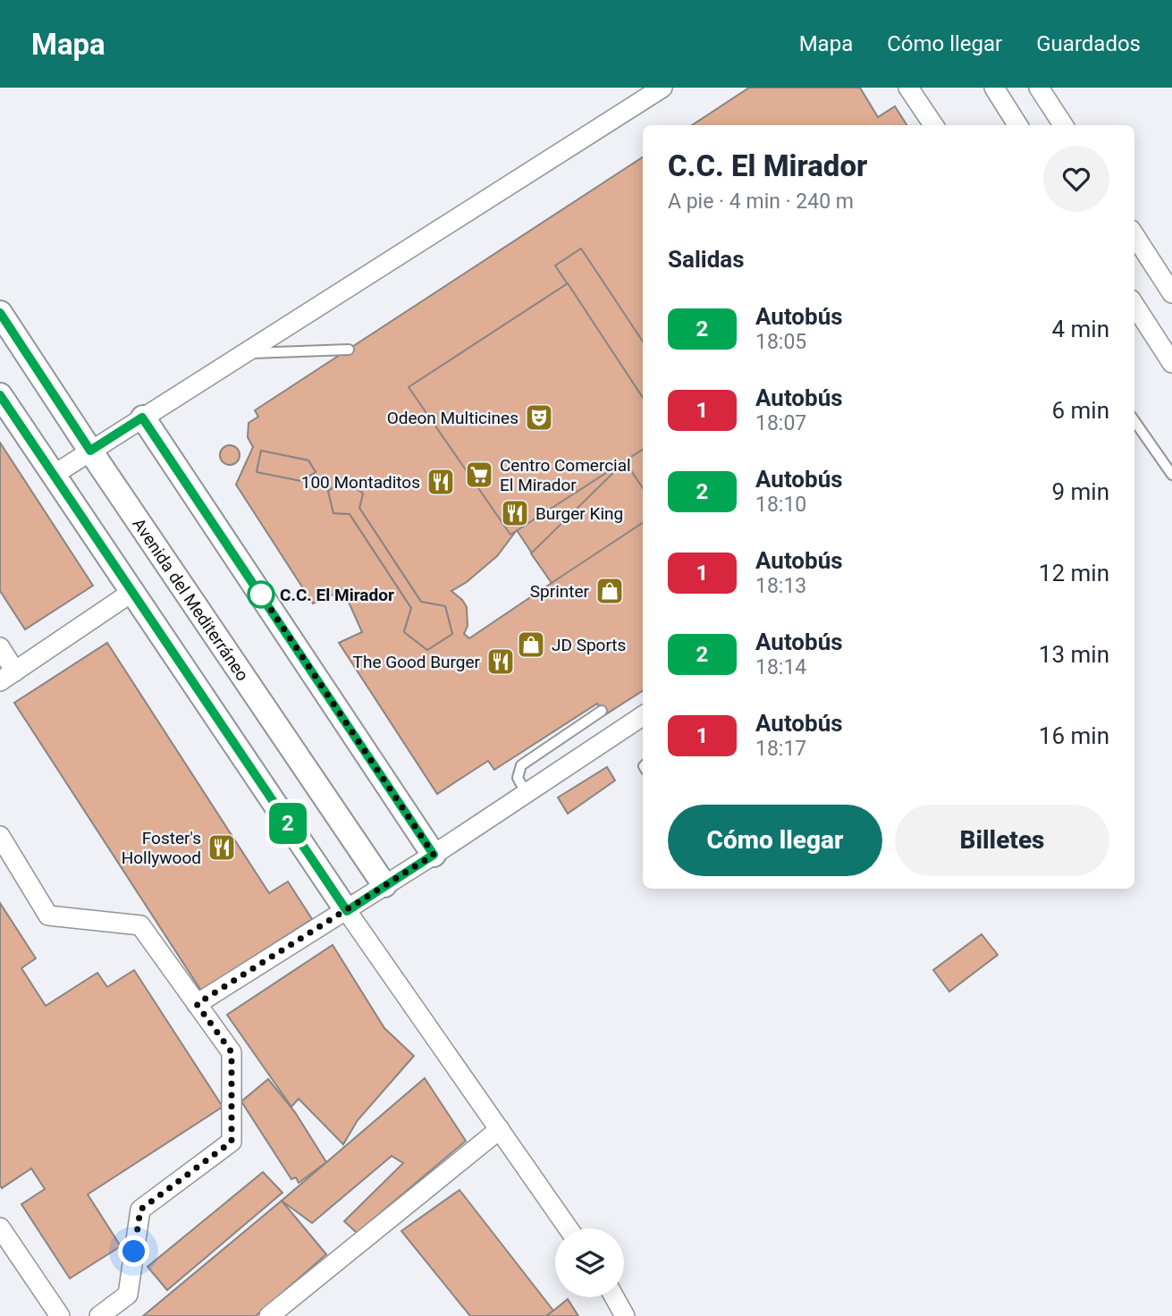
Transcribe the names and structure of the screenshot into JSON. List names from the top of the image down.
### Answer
{
  "streets": {
    "street": ["Avenida del Mediterráneo"]
  },
  "places": {
    "theatre": ["Odeon Multicines"],
    "supermarket": ["Centro Comercial El Mirador"],
    "restaurant": [
      "100 Montaditos",
      "Burger King",
      "The Good Burger",
      "Foster's Hollywood"
    ],
    "shop": ["Sprinter", "JD Sports"],
    "other": ["C.C. El Mirador"]
  },
  "lines": ["bus line 2"],
  "page": {
    "header": "Mapa",
    "nav": ["Mapa", "Cómo llegar", "Guardados"],
    "on_map": "2",
    "heading": [
      ["C.C. El Mirador", "A pie · 4 min · 240 m"],
      "Salidas"
    ],
    "list": [
      {
        "mark": "2",
        "name": "Autobús",
        "note": "18:05",
        "value": "4 min"
      },
      {
        "mark": "1",
        "name": "Autobús",
        "note": "18:07",
        "value": "6 min"
      },
      {
        "mark": "2",
        "name": "Autobús",
        "note": "18:10",
        "value": "9 min"
      },
      {
        "mark": "1",
        "name": "Autobús",
        "note": "18:13",
        "value": "12 min"
      },
      {
        "mark": "2",
        "name": "Autobús",
        "note": "18:14",
        "value": "13 min"
      },
      {
        "mark": "1",
        "name": "Autobús",
        "note": "18:17",
        "value": "16 min"
      }
    ],
    "buttons": ["Cómo llegar", "Billetes"]
  }
}
